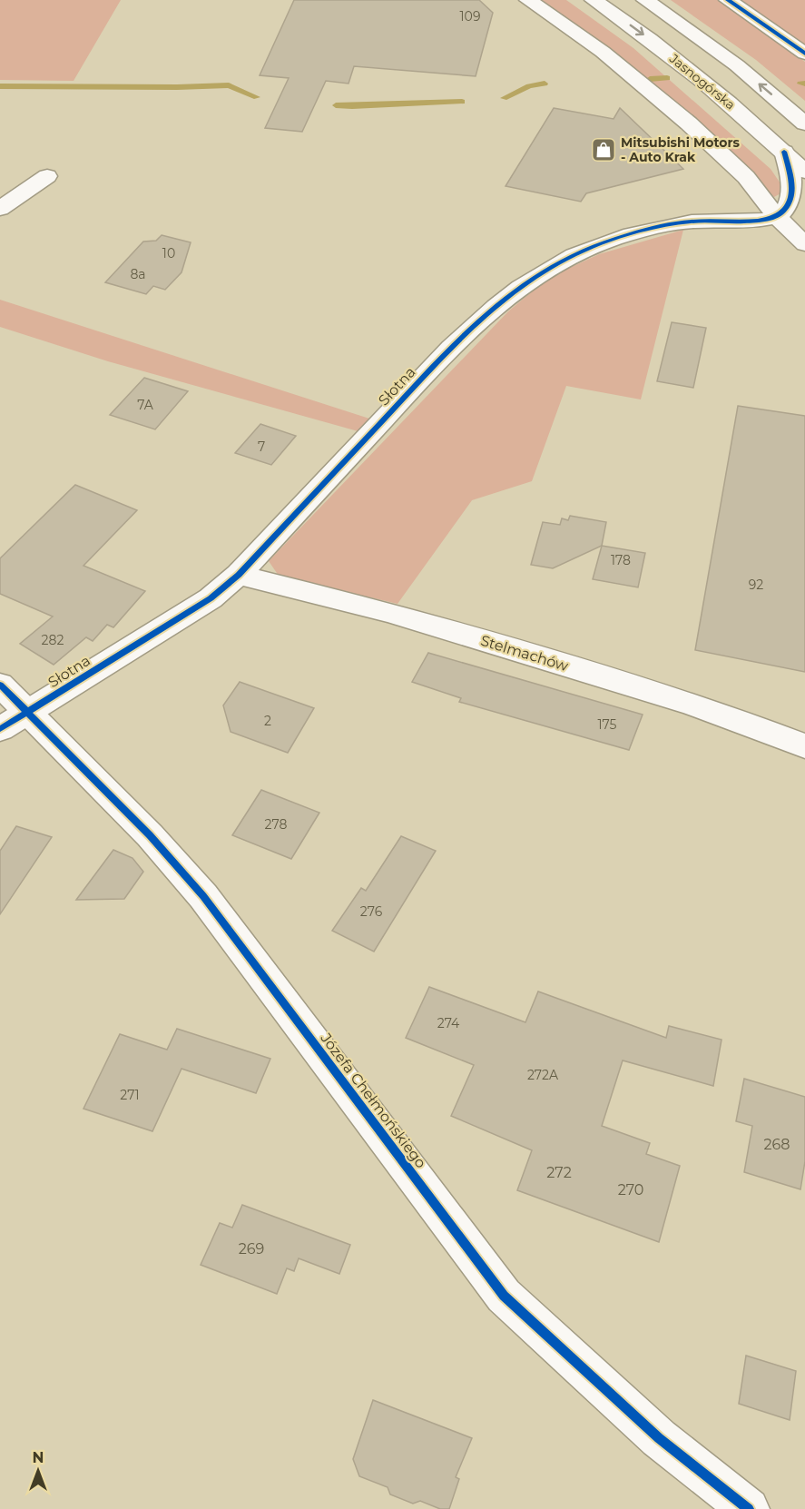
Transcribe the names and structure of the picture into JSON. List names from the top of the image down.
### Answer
{
  "streets": {
    "street": [
      "Jasnogórska",
      "Słotna",
      "Stelmachów",
      "Józefa Chełmońskiego"
    ]
  },
  "crossings": [
    ["Słotna", "Stelmachów"],
    ["Słotna", "Józefa Chełmońskiego"]
  ],
  "places": {
    "shop": ["Mitsubishi Motors - Auto Krak"]
  },
  "house_numbers": [
    "109",
    "10",
    "8a",
    "7A",
    "7",
    "178",
    "92",
    "282",
    "2",
    "175",
    "278",
    "276",
    "274",
    "272A",
    "271",
    "268",
    "272",
    "270",
    "269"
  ],
  "north": "top"
}
